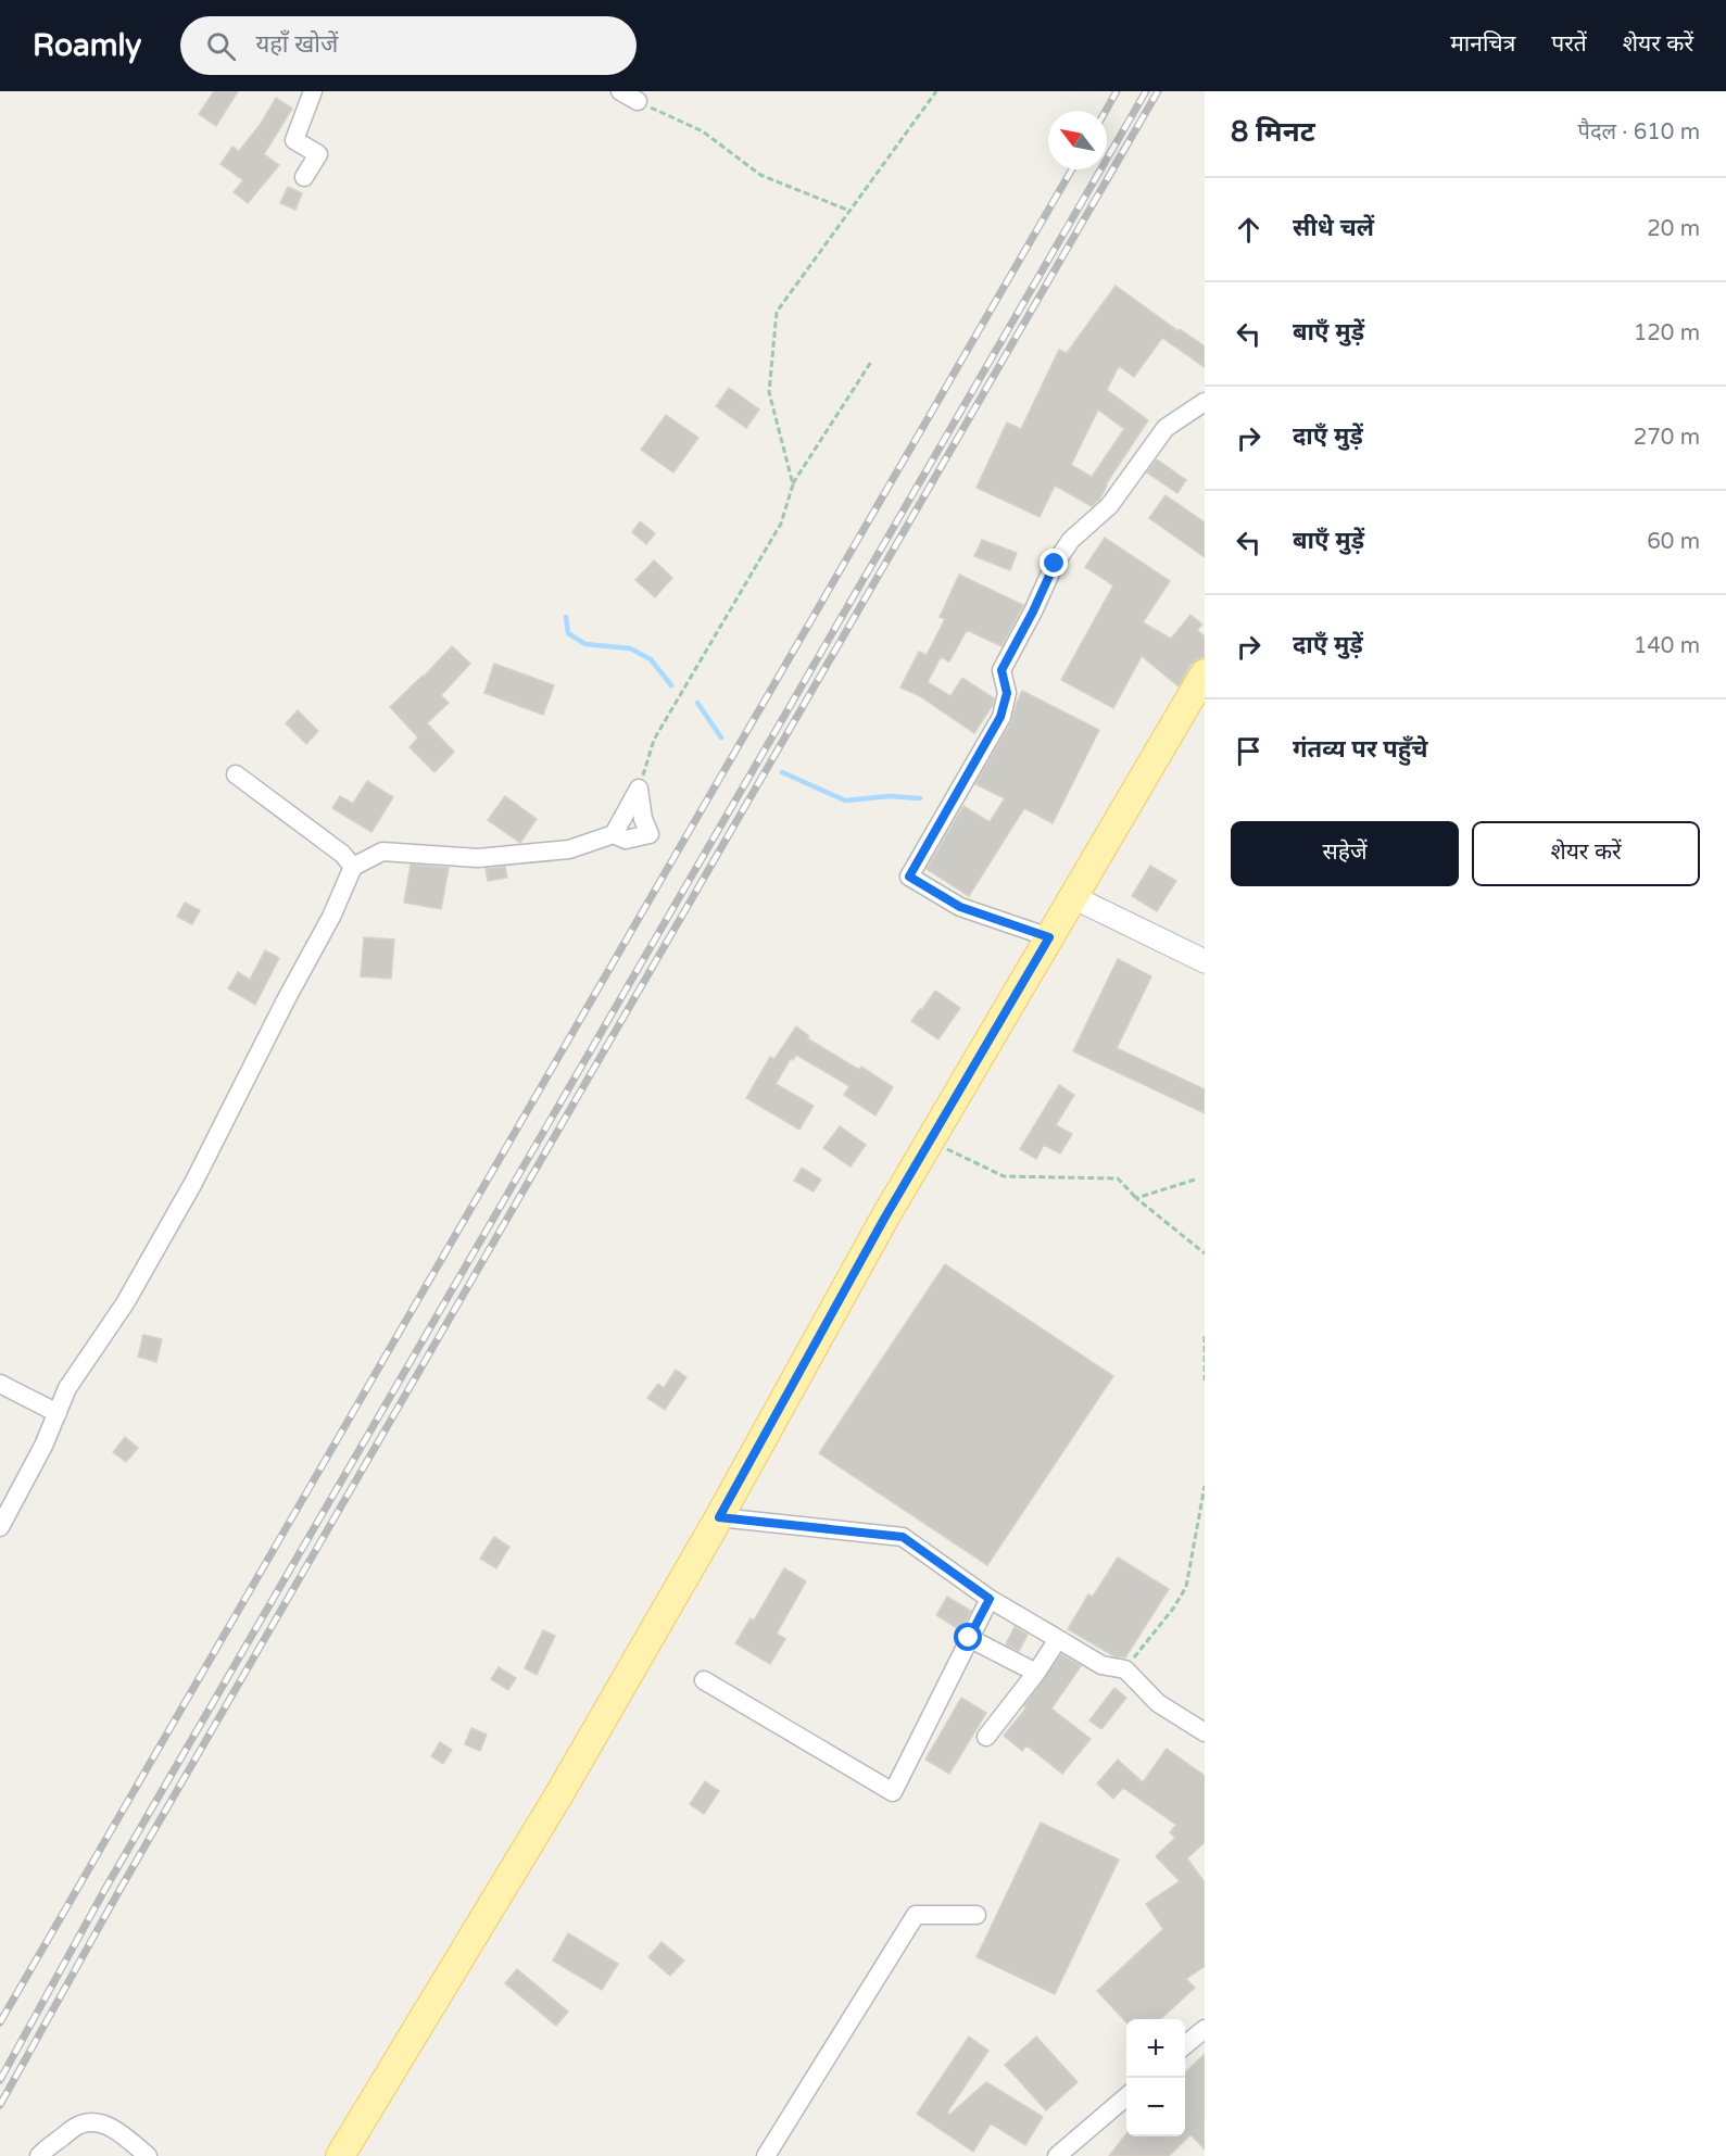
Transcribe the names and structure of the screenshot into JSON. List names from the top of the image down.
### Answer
{
  "north": "top left",
  "page": {
    "header": "Roamly",
    "search": "यहाँ खोजें",
    "nav": ["मानचित्र", "परतें", "शेयर करें"],
    "heading": ["8 मिनट", "पैदल · 610 m"],
    "list": [
      ["सीधे चलें", "20 m"],
      ["बाएँ मुड़ें", "120 m"],
      ["दाएँ मुड़ें", "270 m"],
      ["बाएँ मुड़ें", "60 m"],
      ["दाएँ मुड़ें", "140 m"],
      "गंतव्य पर पहुँचे"
    ],
    "buttons": ["सहेजें", "शेयर करें"],
    "map_buttons": ["+", "−"]
  }
}
